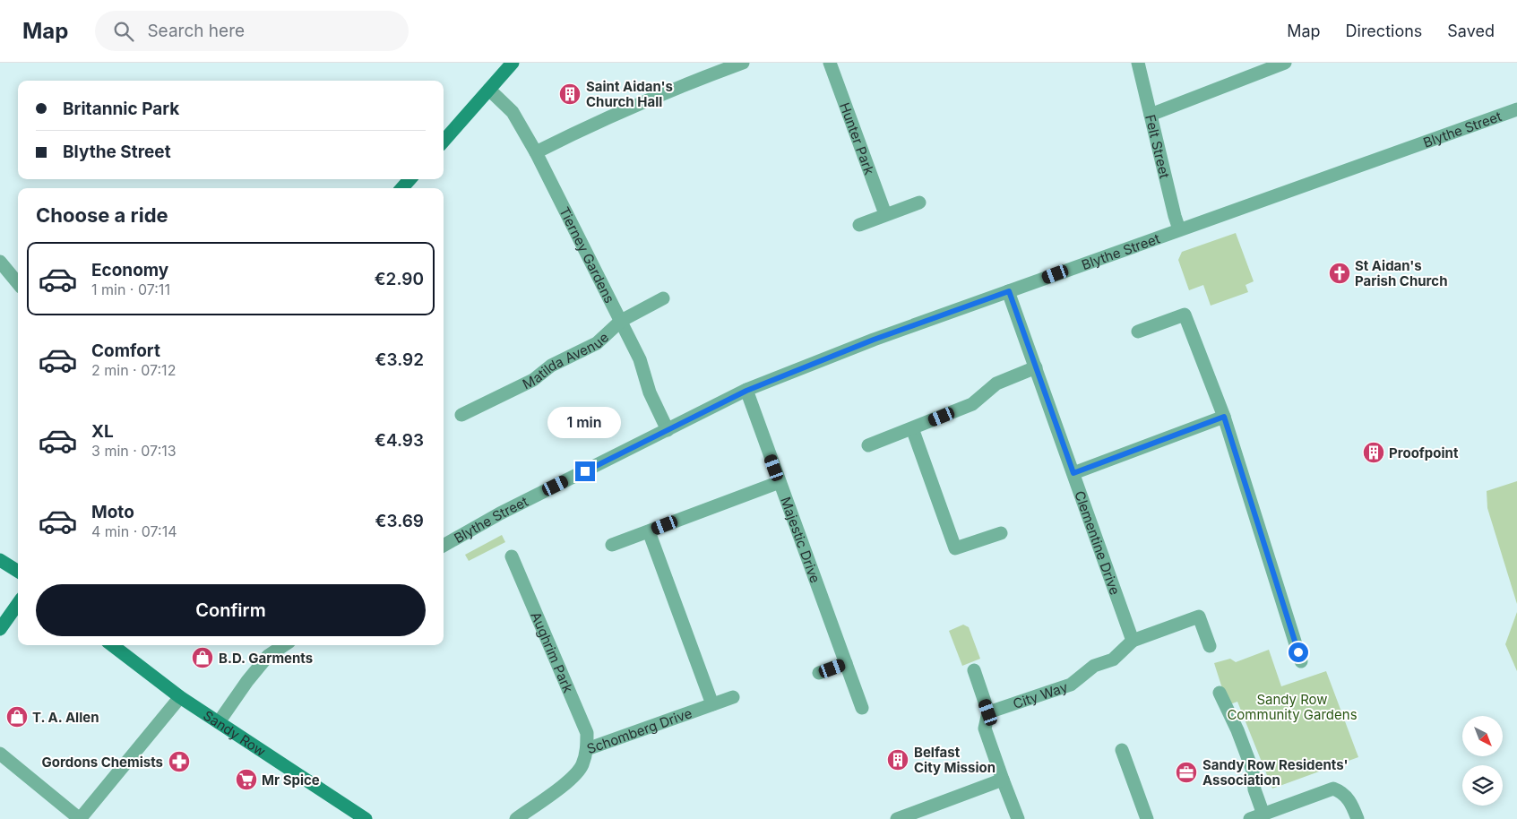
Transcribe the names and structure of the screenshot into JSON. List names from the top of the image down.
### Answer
{
  "streets": {
    "main road": ["Sandy Row"],
    "street": [
      "Blythe Street",
      "Hunter Park",
      "Felt Street",
      "Tierney Gardens",
      "Matilda Avenue",
      "Majestic Drive",
      "Clementine Drive",
      "Aughrim Park",
      "City Way",
      "Schomberg Drive"
    ]
  },
  "crossings": [
    ["Blythe Street", "Felt Street"],
    ["Blythe Street", "Tierney Gardens"],
    ["Blythe Street", "Majestic Drive"],
    ["Blythe Street", "Clementine Drive"],
    ["Tierney Gardens", "Matilda Avenue"],
    ["Clementine Drive", "City Way"],
    ["Aughrim Park", "Schomberg Drive"]
  ],
  "parks": ["Sandy Row Community Gardens"],
  "places": {
    "building": ["Saint Aidan's Church Hall", "Proofpoint", "Belfast City Mission"],
    "church": ["St Aidan's Parish Church"],
    "shop": ["B.D. Garments", "T. A. Allen"],
    "pharmacy": ["Gordons Chemists"],
    "office": ["Sandy Row Residents' Association"],
    "supermarket": ["Mr Spice"]
  },
  "north": "bottom right",
  "page": {
    "header": "Map",
    "search": "Search here",
    "nav": ["Map", "Directions", "Saved"],
    "banner": ["Britannic Park", "Blythe Street"],
    "heading": "Choose a ride",
    "list": [
      {
        "name": "Economy",
        "note": "1 min · 07:11",
        "value": "€2.90"
      },
      {
        "name": "Comfort",
        "note": "2 min · 07:12",
        "value": "€3.92"
      },
      {
        "name": "XL",
        "note": "3 min · 07:13",
        "value": "€4.93"
      },
      {
        "name": "Moto",
        "note": "4 min · 07:14",
        "value": "€3.69"
      }
    ],
    "bubble": "1 min",
    "buttons": "Confirm"
  }
}
